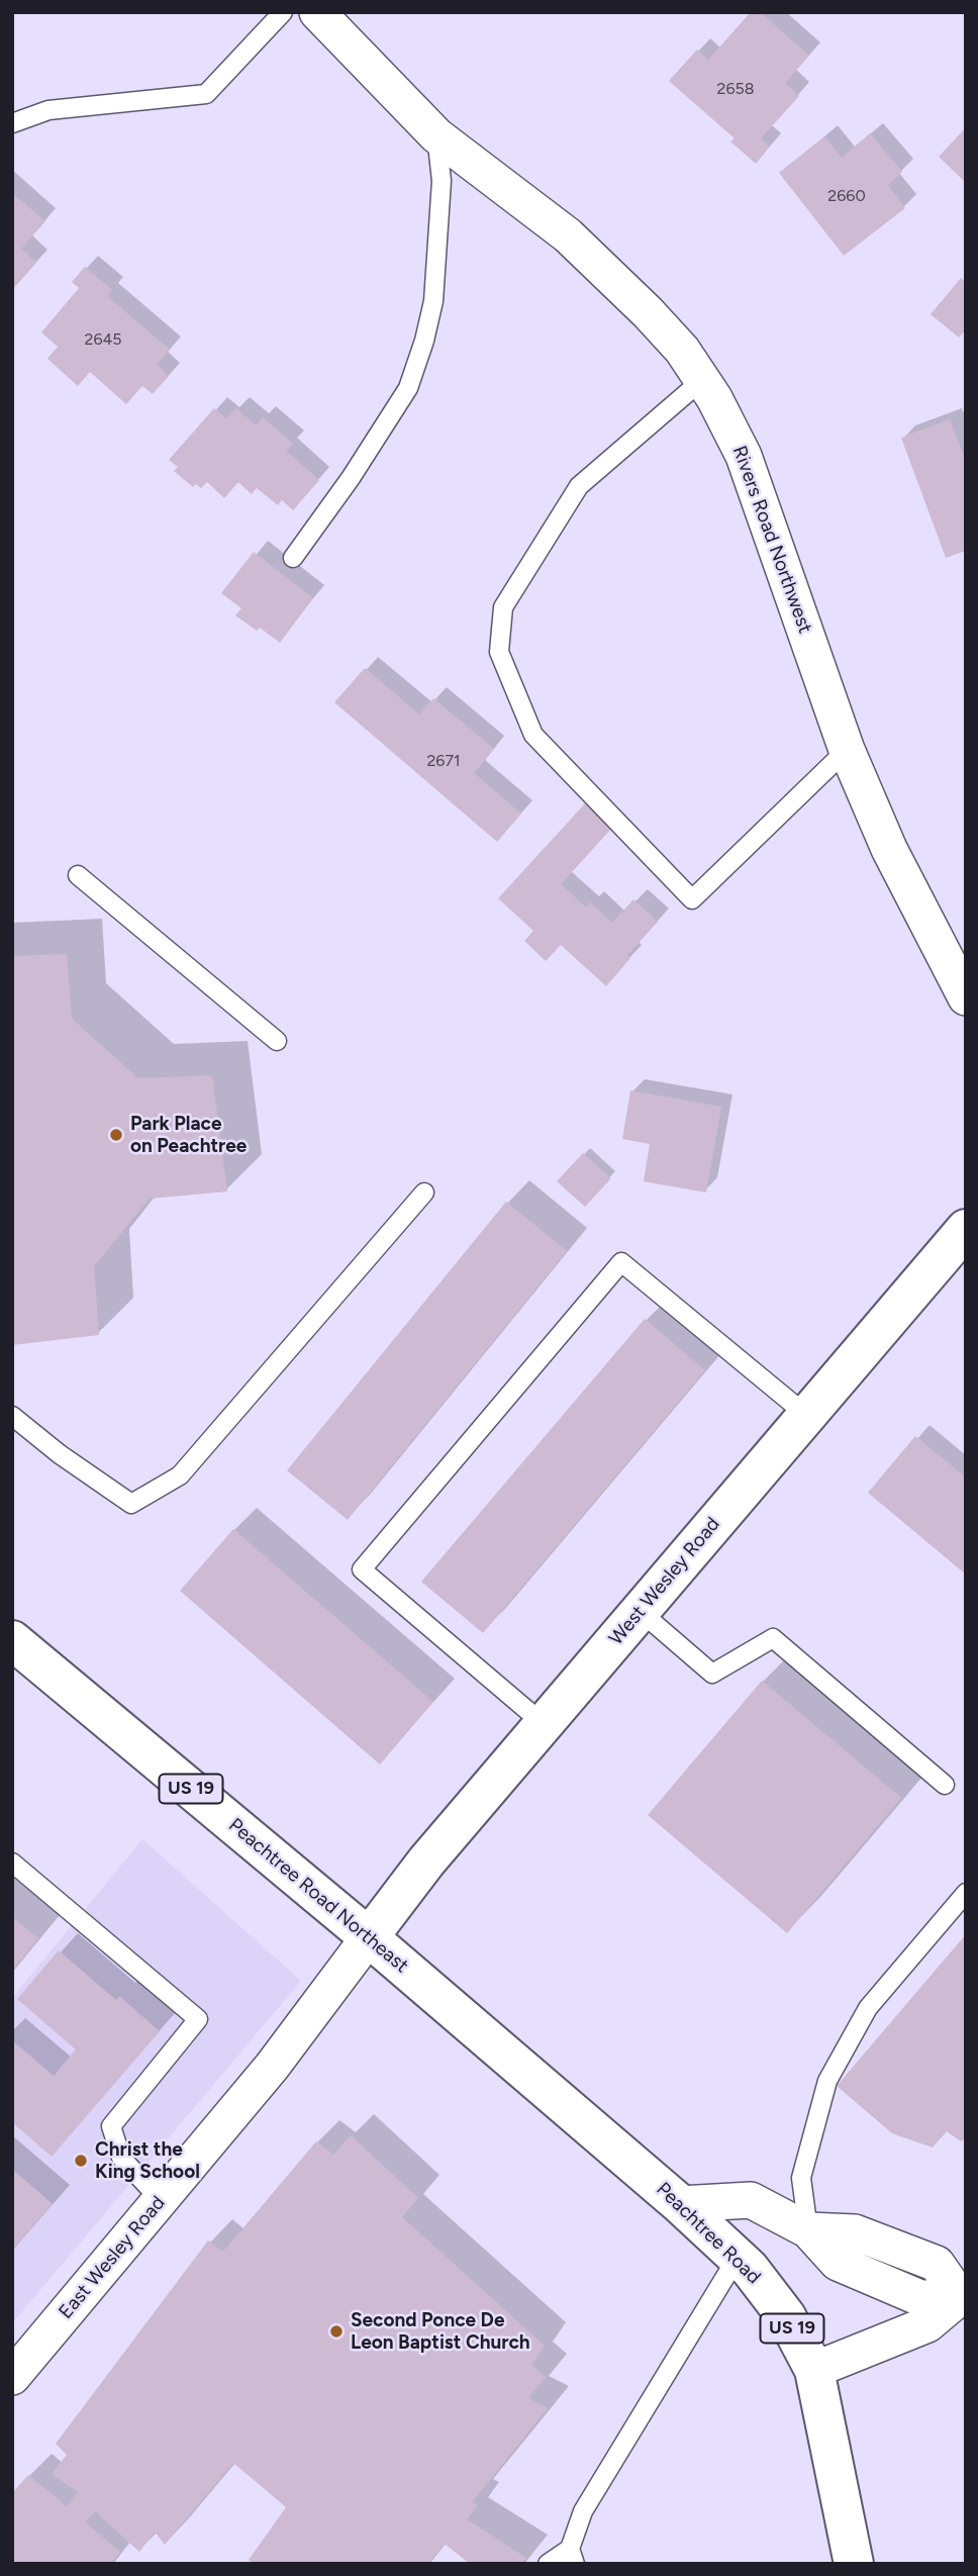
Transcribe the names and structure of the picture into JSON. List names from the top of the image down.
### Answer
{
  "streets": {
    "main road": [
      "West Wesley Road",
      "US 19",
      "Peachtree Road Northeast",
      "Peachtree Road"
    ],
    "street": ["Rivers Road Northwest", "East Wesley Road"]
  },
  "crossings": [
    ["West Wesley Road", "Peachtree Road Northeast"],
    ["West Wesley Road", "East Wesley Road"],
    ["Peachtree Road Northeast", "Peachtree Road"],
    ["Peachtree Road Northeast", "East Wesley Road"]
  ],
  "places": ["Park Place on Peachtree", "Christ the King School", "Second Ponce De Leon Baptist Church"],
  "house_numbers": [
    "2658",
    "2660",
    "2645",
    "2671"
  ]
}
